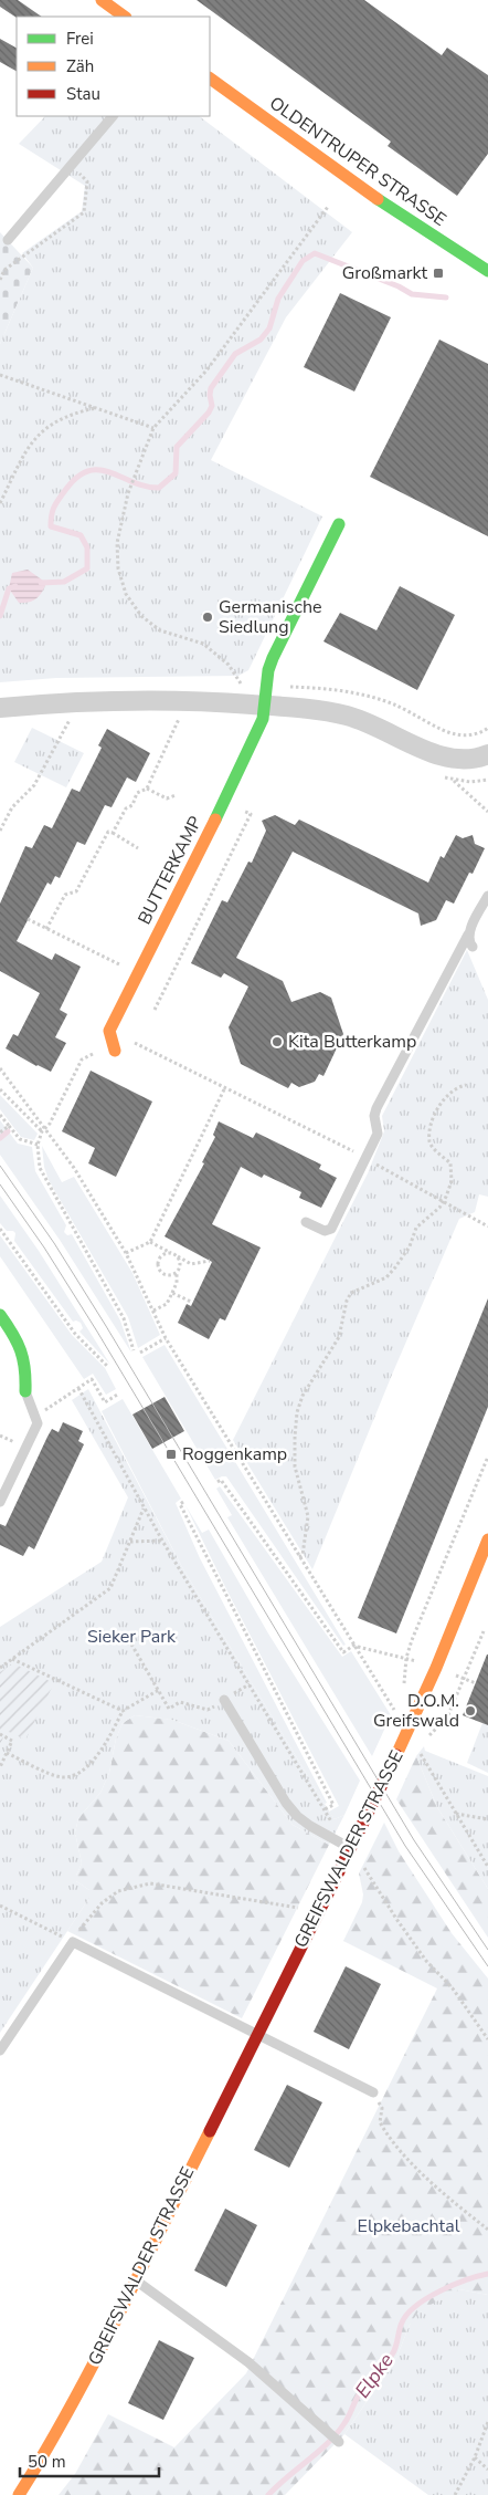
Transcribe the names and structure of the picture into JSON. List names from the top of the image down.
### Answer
{
  "streets": {
    "street": ["OLDENTRUPER STRASSE", "BUTTERKAMP", "GREIFSWALDER STRASSE"]
  },
  "water": ["Elpke"],
  "parks": ["Sieker Park", "Elpkebachtal"],
  "places": {
    "transit": ["Großmarkt", "Roggenkamp"],
    "other": ["Germanische Siedlung", "Kita Butterkamp", "D.O.M. Greifswald"]
  },
  "legend": ["Frei", "Zäh", "Stau"],
  "scale_bar": "50 m"
}
